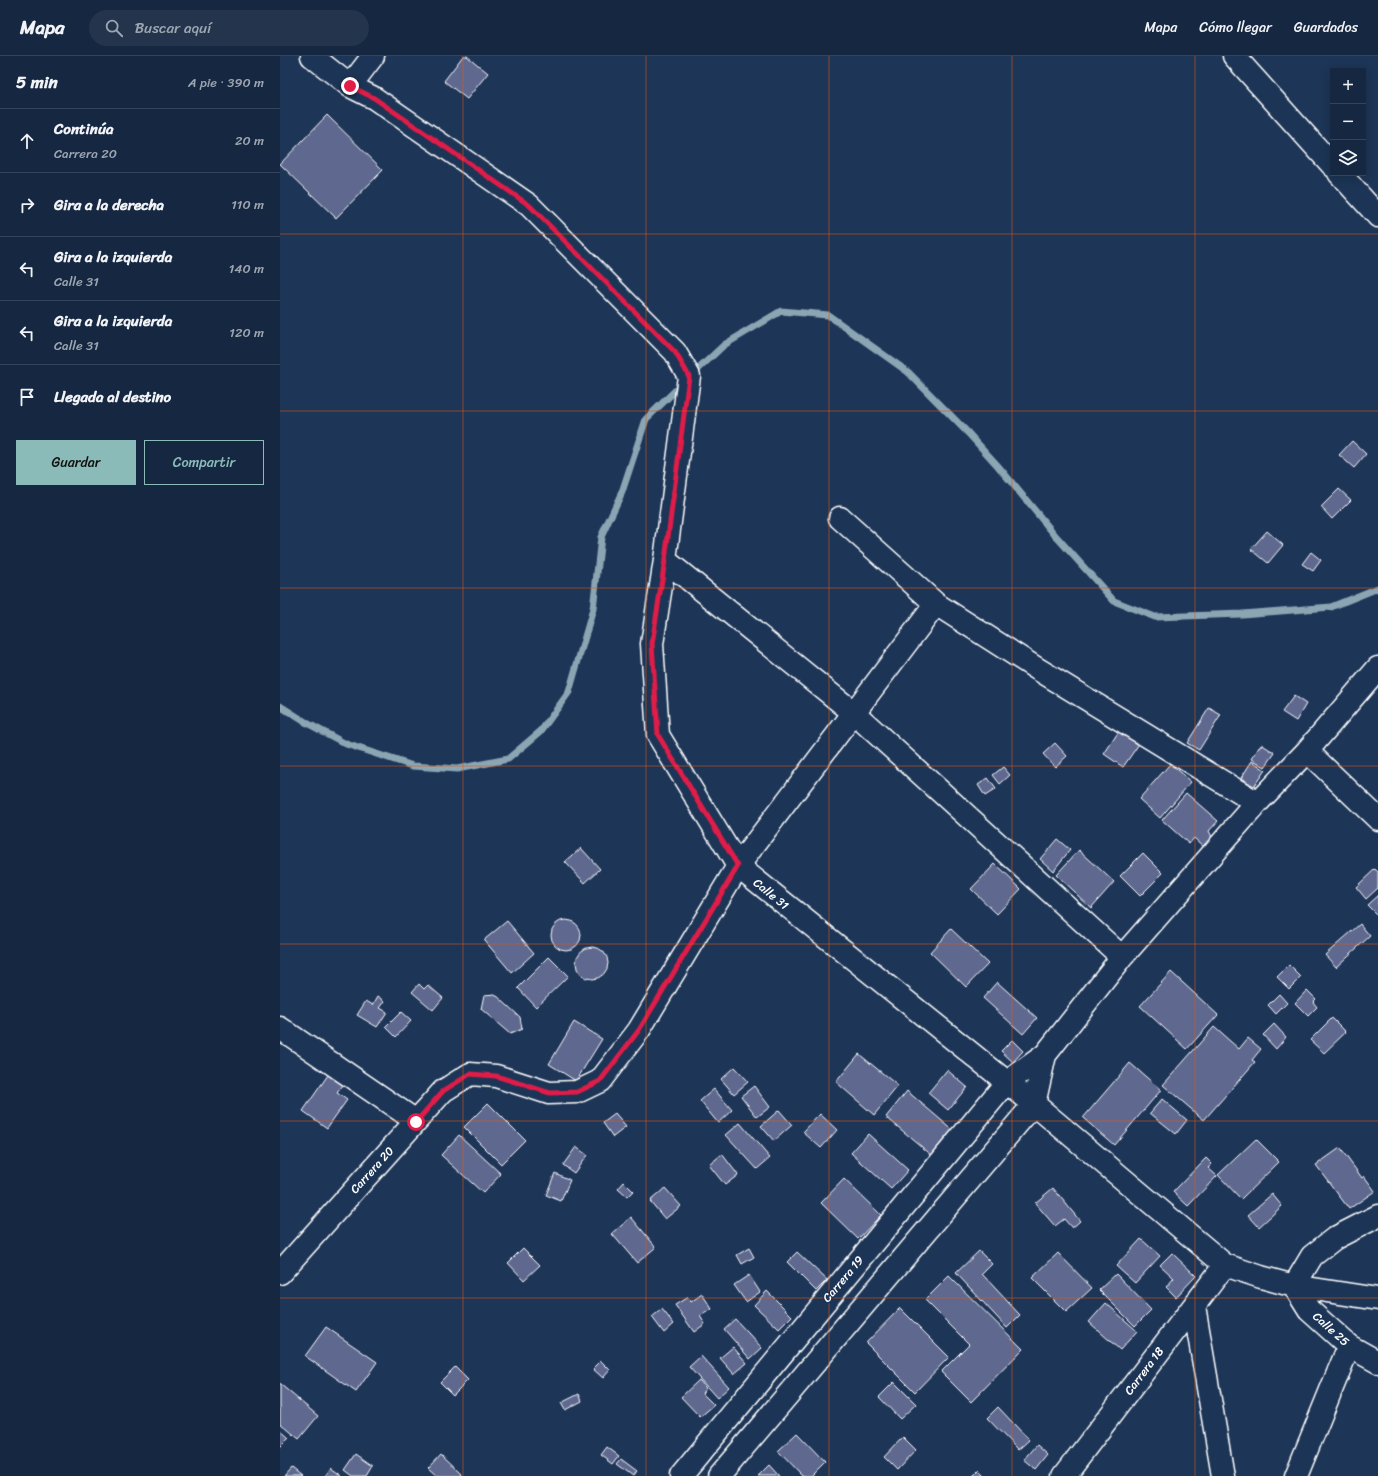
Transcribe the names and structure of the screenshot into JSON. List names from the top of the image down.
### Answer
{
  "streets": {
    "street": [
      "Calle 31",
      "Carrera 20",
      "Carrera 19",
      "Calle 25",
      "Carrera 18"
    ]
  },
  "crossings": [
    ["Calle 31", "Carrera 20"],
    ["Calle 31", "Carrera 19"]
  ],
  "page": {
    "header": "Mapa",
    "search": "Buscar aquí",
    "nav": ["Mapa", "Cómo llegar", "Guardados"],
    "heading": ["5 min", "A pie · 390 m"],
    "map_buttons": ["+", "−"],
    "list": [
      ["Continúa", "Carrera 20", "20 m"],
      ["Gira a la derecha", "110 m"],
      ["Gira a la izquierda", "Calle 31", "140 m"],
      ["Gira a la izquierda", "Calle 31", "120 m"],
      "Llegada al destino"
    ],
    "buttons": ["Guardar", "Compartir"]
  }
}
